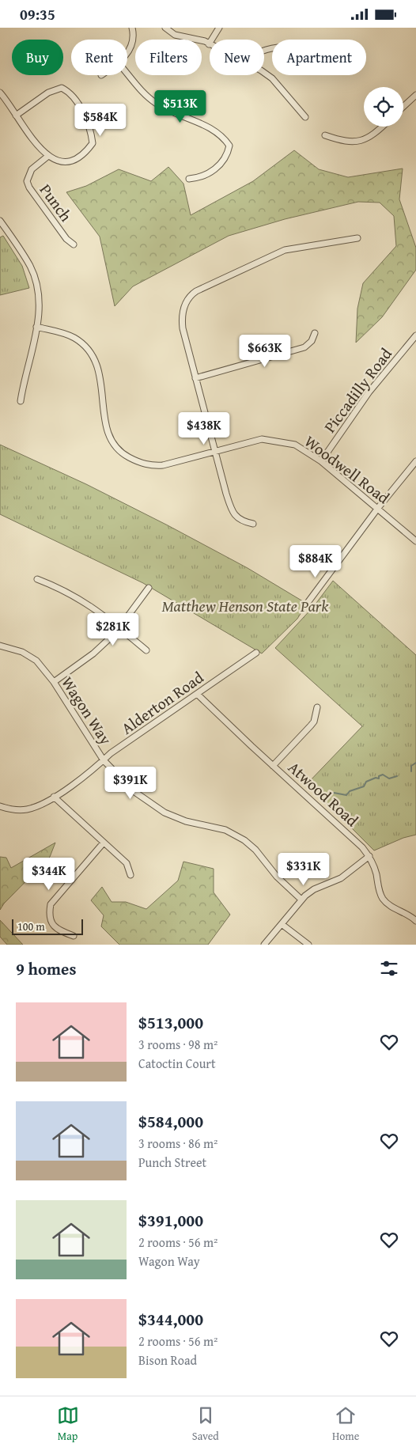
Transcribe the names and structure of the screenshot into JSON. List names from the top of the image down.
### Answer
{
  "streets": {
    "street": [
      "Punch",
      "Piccadilly Road",
      "Woodwell Road",
      "Alderton Road",
      "Wagon Way",
      "Atwood Road"
    ]
  },
  "crossings": [
    ["Piccadilly Road", "Woodwell Road"],
    ["Alderton Road", "Wagon Way"],
    ["Alderton Road", "Atwood Road"]
  ],
  "parks": ["Matthew Henson State Park"],
  "scale_bar": "100 m",
  "page": {
    "status": "09:35",
    "chip": [
      "Buy",
      "Rent",
      "Filters",
      "New",
      "Apartment"
    ],
    "price": [
      "$513K",
      "$584K",
      "$663K",
      "$438K",
      "$884K",
      "$281K",
      "$391K",
      "$331K",
      "$344K"
    ],
    "scale": "100 m",
    "heading": "9 homes",
    "list": [
      {
        "name": "$513,000",
        "note": "3 rooms · 98 m² · Catoctin Court"
      },
      {
        "name": "$584,000",
        "note": "3 rooms · 86 m² · Punch Street"
      },
      {
        "name": "$391,000",
        "note": "2 rooms · 56 m² · Wagon Way"
      },
      {
        "name": "$344,000",
        "note": "2 rooms · 56 m² · Bison Road"
      }
    ],
    "tabs": ["Map", "Saved", "Home"]
  }
}
